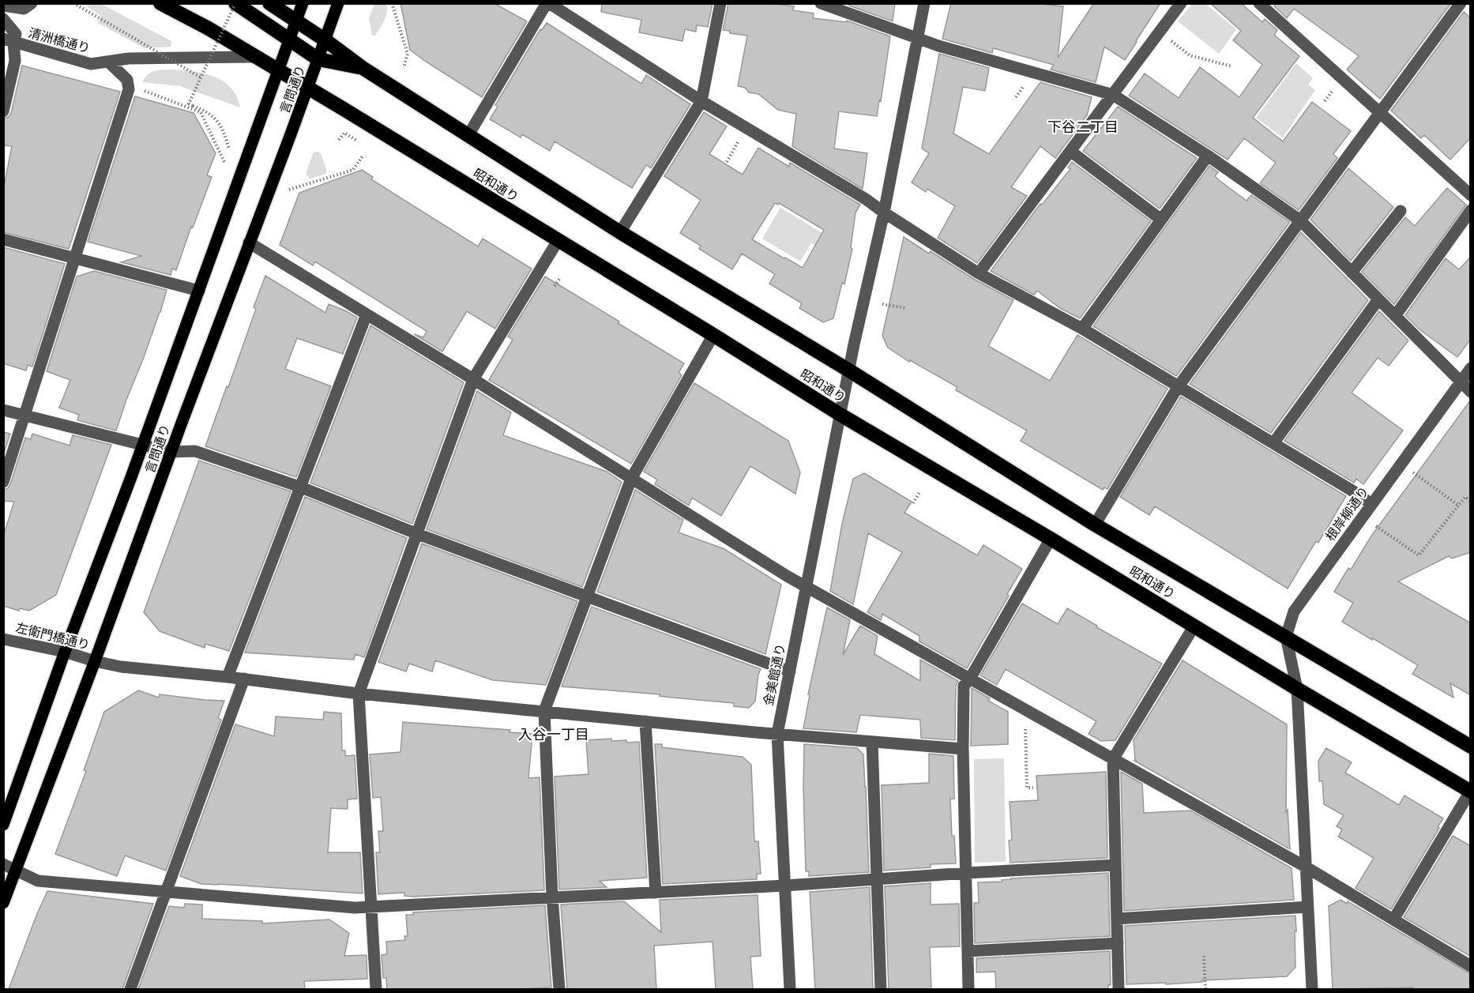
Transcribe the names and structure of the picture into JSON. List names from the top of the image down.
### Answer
{
  "streets": {
    "highway": ["昭和通り"],
    "main road": ["言問通り"],
    "street": [
      "清洲橋通り",
      "根岸柳通り",
      "左衛門橋通り",
      "金美館通り"
    ]
  },
  "crossings": [
    ["清洲橋通り", "昭和通り"],
    ["言問通り", "昭和通り"],
    ["言問通り", "左衛門橋通り"],
    ["昭和通り", "根岸柳通り"],
    ["昭和通り", "金美館通り"],
    ["左衛門橋通り", "金美館通り"]
  ],
  "districts": ["下谷二丁目", "入谷一丁目"]
}
